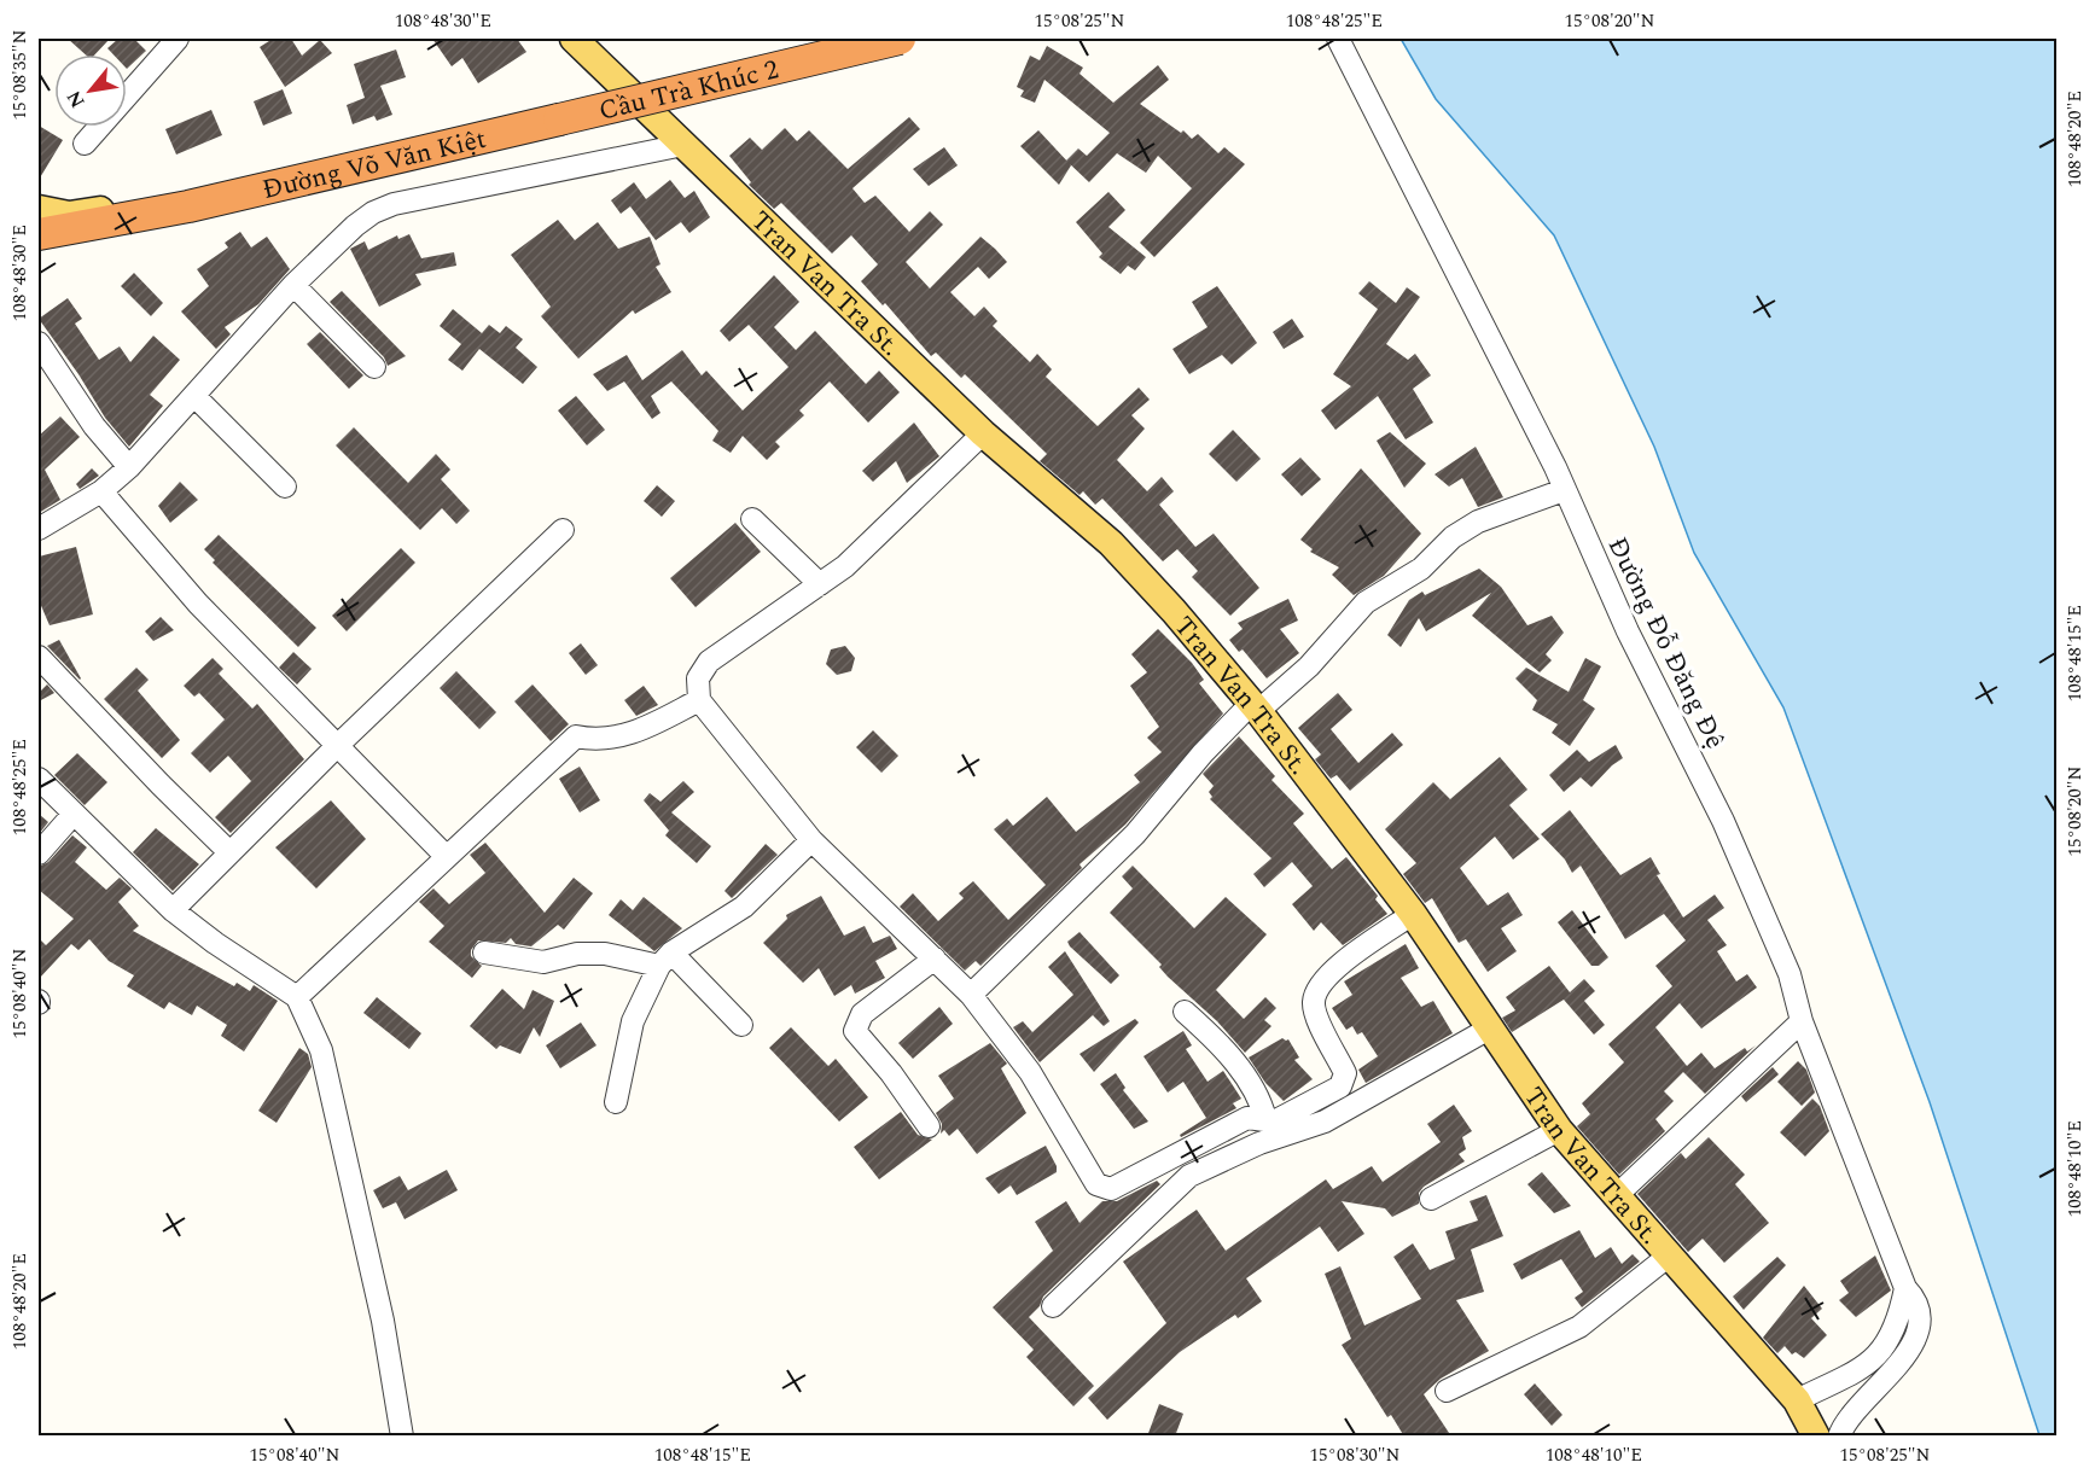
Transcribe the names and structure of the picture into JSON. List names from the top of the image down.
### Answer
{
  "streets": {
    "highway": ["Cầu Trà Khúc 2", "Đường Võ Văn Kiệt"],
    "main road": ["Tran Van Tra St."],
    "street": ["Đường Đỗ Đăng Đệ"]
  },
  "crossings": [
    ["Cầu Trà Khúc 2", "Đường Võ Văn Kiệt"]
  ],
  "north": "bottom left",
  "coordinates": [
    "108°48'30\"E",
    "15°08'25\"N",
    "108°48'25\"E",
    "15°08'20\"N",
    "15°08'35\"N",
    "108°48'20\"E",
    "108°48'15\"E",
    "15°08'40\"N",
    "108°48'10\"E",
    "15°08'30\"N"
  ]
}
